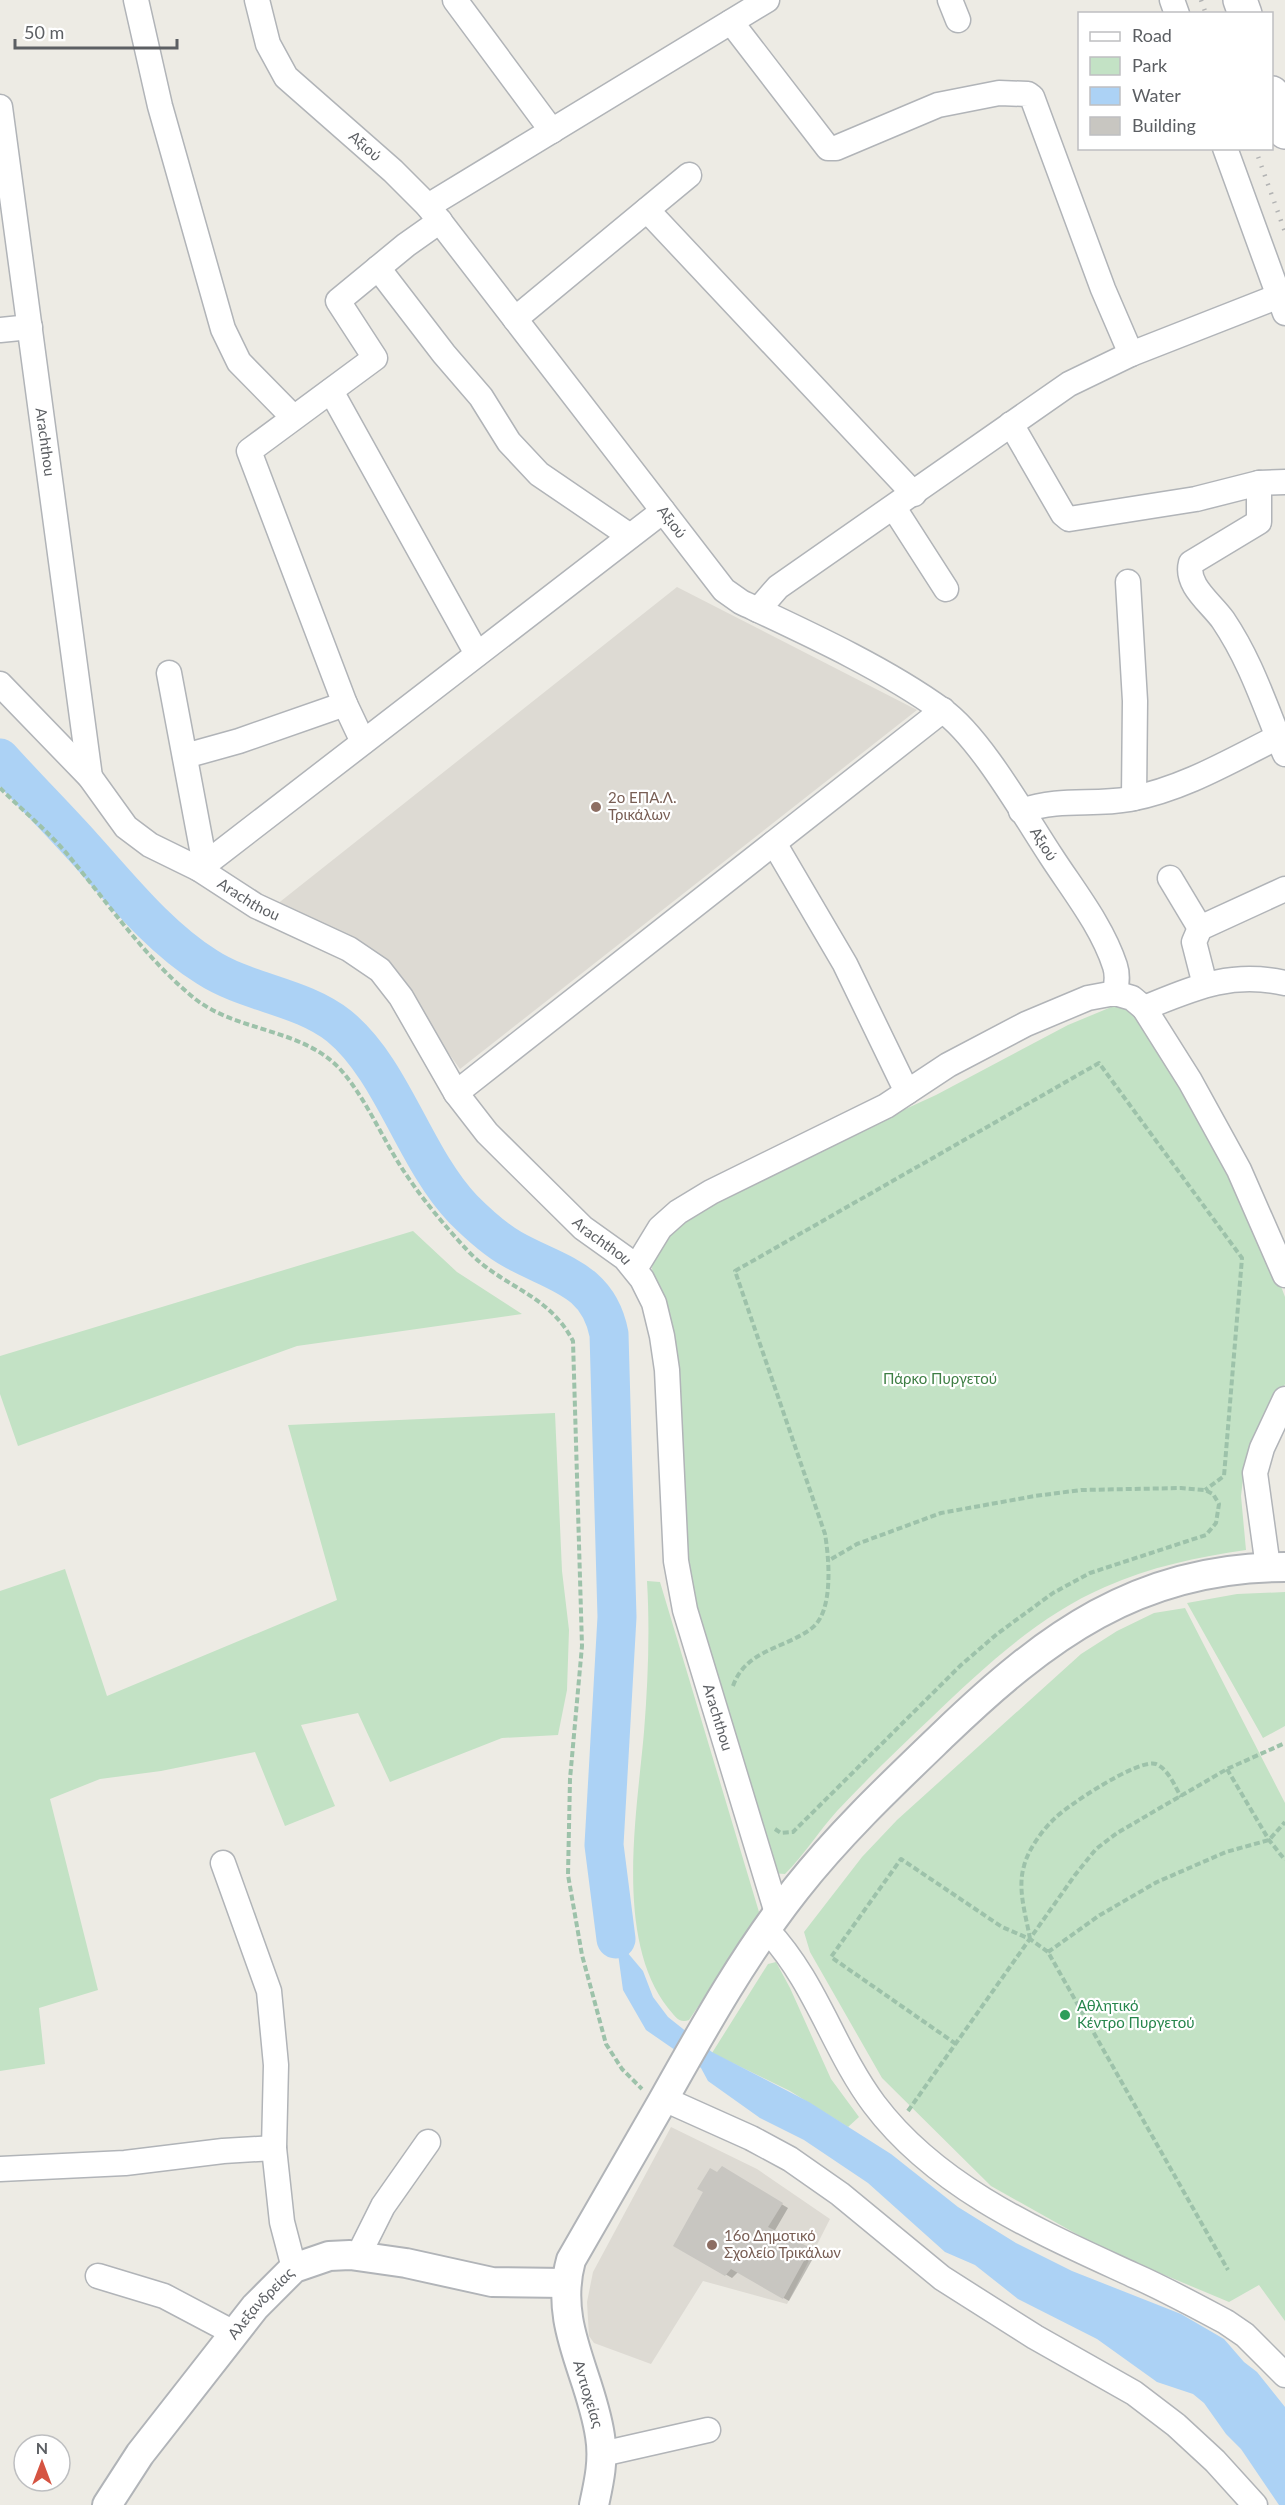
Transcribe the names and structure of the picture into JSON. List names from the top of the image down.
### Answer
{
  "streets": {
    "street": [
      "Αξιού",
      "Arachthou",
      "Αλεξανδρείας",
      "Αντιοχείας"
    ]
  },
  "crossings": [
    ["Αλεξανδρείας", "Αντιοχείας"]
  ],
  "parks": ["Πάρκο Πυργετού"],
  "places": ["2ο ΕΠΑ.Λ. Τρικάλων", "Αθλητικό Κέντρο Πυργετού", "16ο Δημοτικό Σχολείο Τρικάλων"],
  "legend": [
    "Road",
    "Park",
    "Water",
    "Building"
  ],
  "scale_bar": "50 m",
  "north": "top"
}
